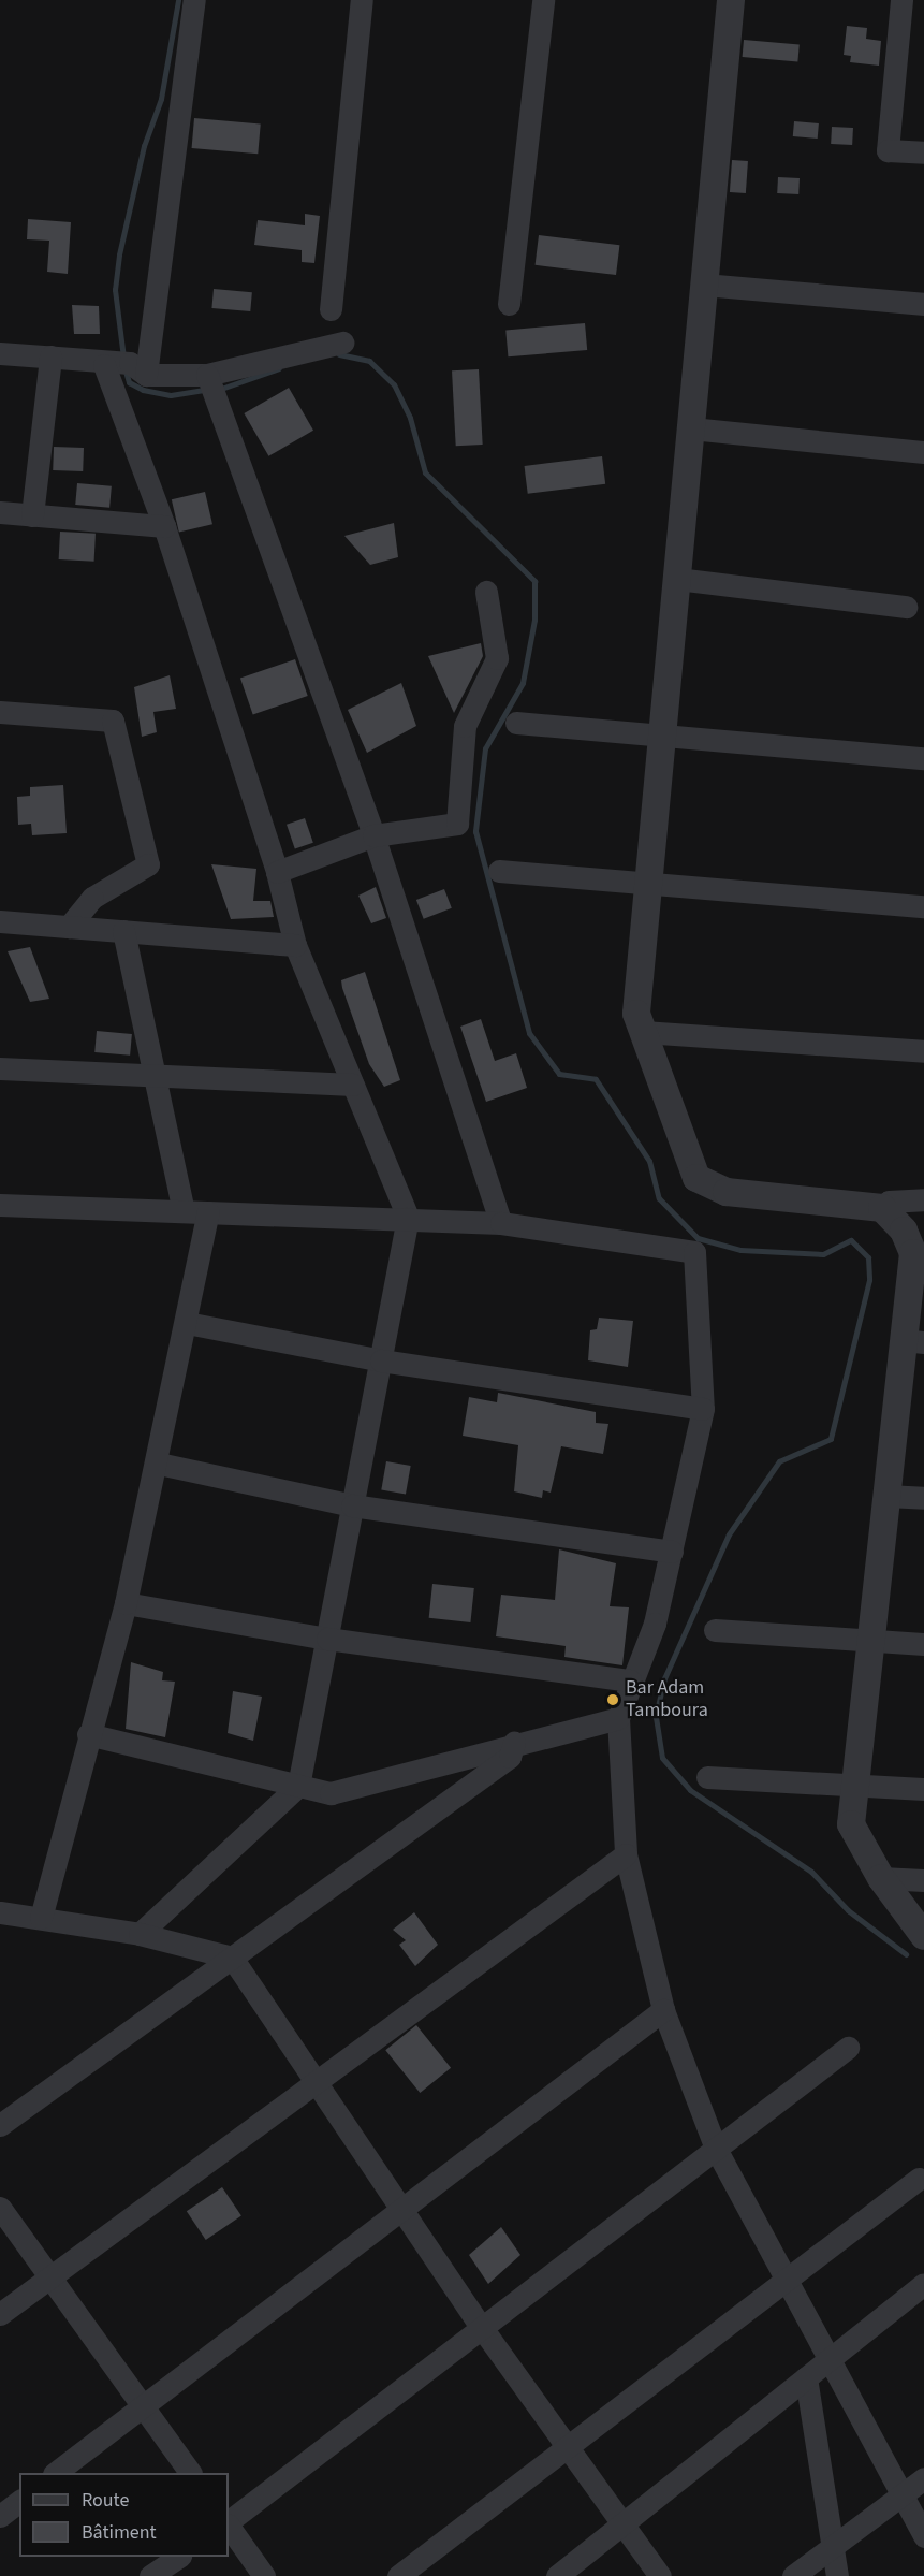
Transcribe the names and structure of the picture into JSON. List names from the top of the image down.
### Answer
{
  "places": ["Bar Adam Tamboura"],
  "legend": ["Route", "Bâtiment"]
}
